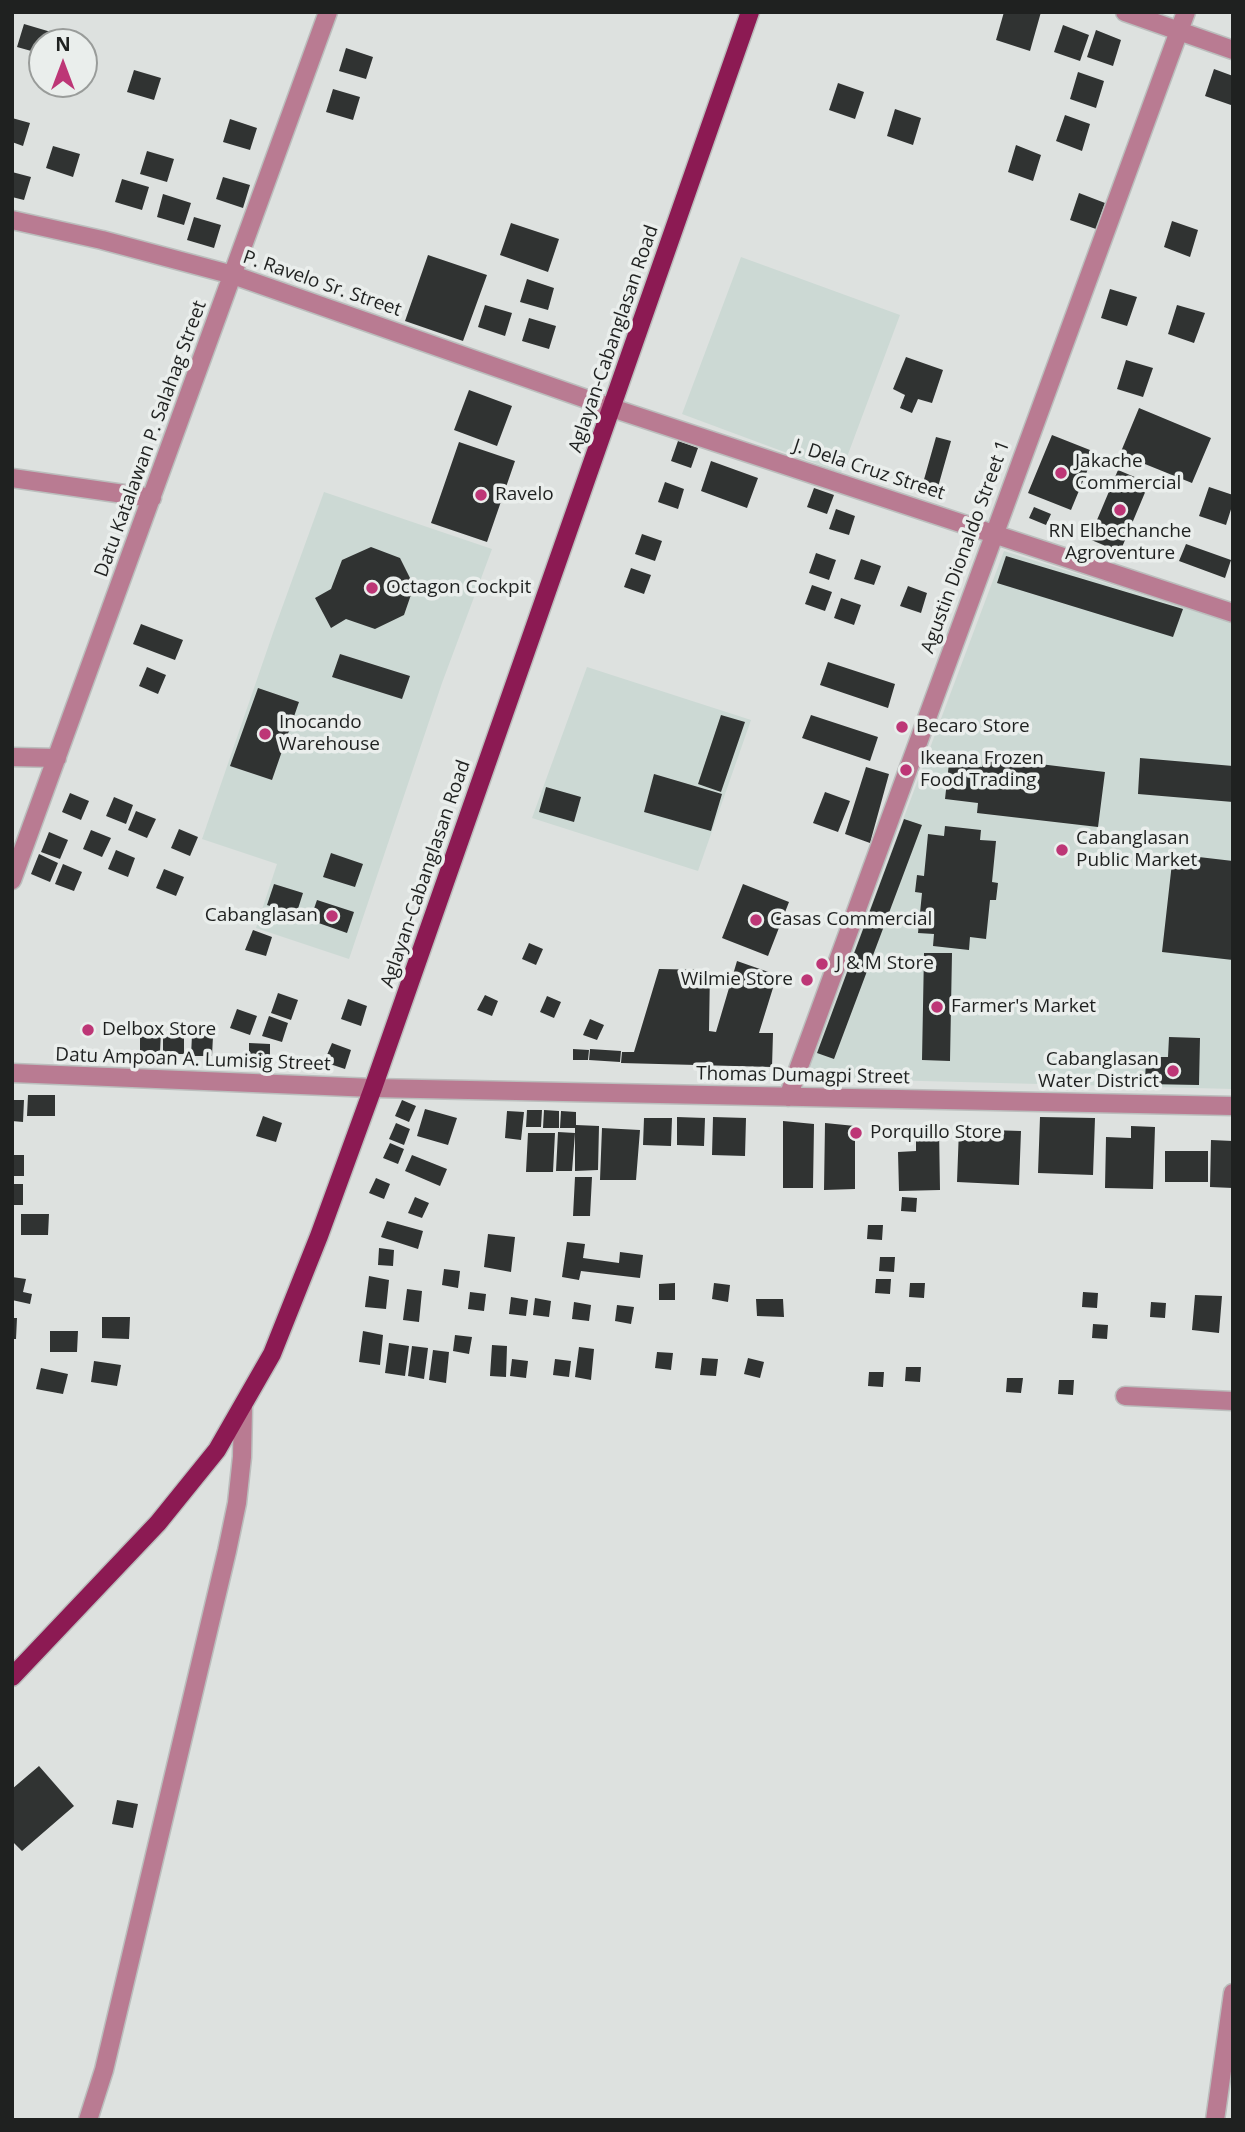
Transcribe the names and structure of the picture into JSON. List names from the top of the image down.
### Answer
{
  "streets": {
    "main road": ["Aglayan-Cabanglasan Road"],
    "street": [
      "P. Ravelo Sr. Street",
      "Datu Katalawan P. Salahag Street",
      "J. Dela Cruz Street",
      "Agustin Dionaldo Street 1",
      "Datu Ampoan A. Lumisig Street",
      "Thomas Dumagpi Street"
    ]
  },
  "crossings": [
    ["P. Ravelo Sr. Street", "Aglayan-Cabanglasan Road"],
    ["P. Ravelo Sr. Street", "Datu Katalawan P. Salahag Street"],
    ["P. Ravelo Sr. Street", "J. Dela Cruz Street"],
    ["Aglayan-Cabanglasan Road", "J. Dela Cruz Street"],
    ["Aglayan-Cabanglasan Road", "Datu Ampoan A. Lumisig Street"],
    ["Aglayan-Cabanglasan Road", "Thomas Dumagpi Street"],
    ["J. Dela Cruz Street", "Agustin Dionaldo Street 1"],
    ["Agustin Dionaldo Street 1", "Thomas Dumagpi Street"],
    ["Datu Ampoan A. Lumisig Street", "Thomas Dumagpi Street"]
  ],
  "places": [
    "Jakache Commercial",
    "Ravelo",
    "RN Elbechanche Agroventure",
    "Octagon Cockpit",
    "Becaro Store",
    "Inocando Warehouse",
    "Ikeana Frozen Food Trading",
    "Cabanglasan Public Market",
    "Cabanglasan",
    "Casas Commercial",
    "J & M Store",
    "Wilmie Store",
    "Farmer's Market",
    "Delbox Store",
    "Cabanglasan Water District",
    "Porquillo Store"
  ],
  "north": "top"
}
